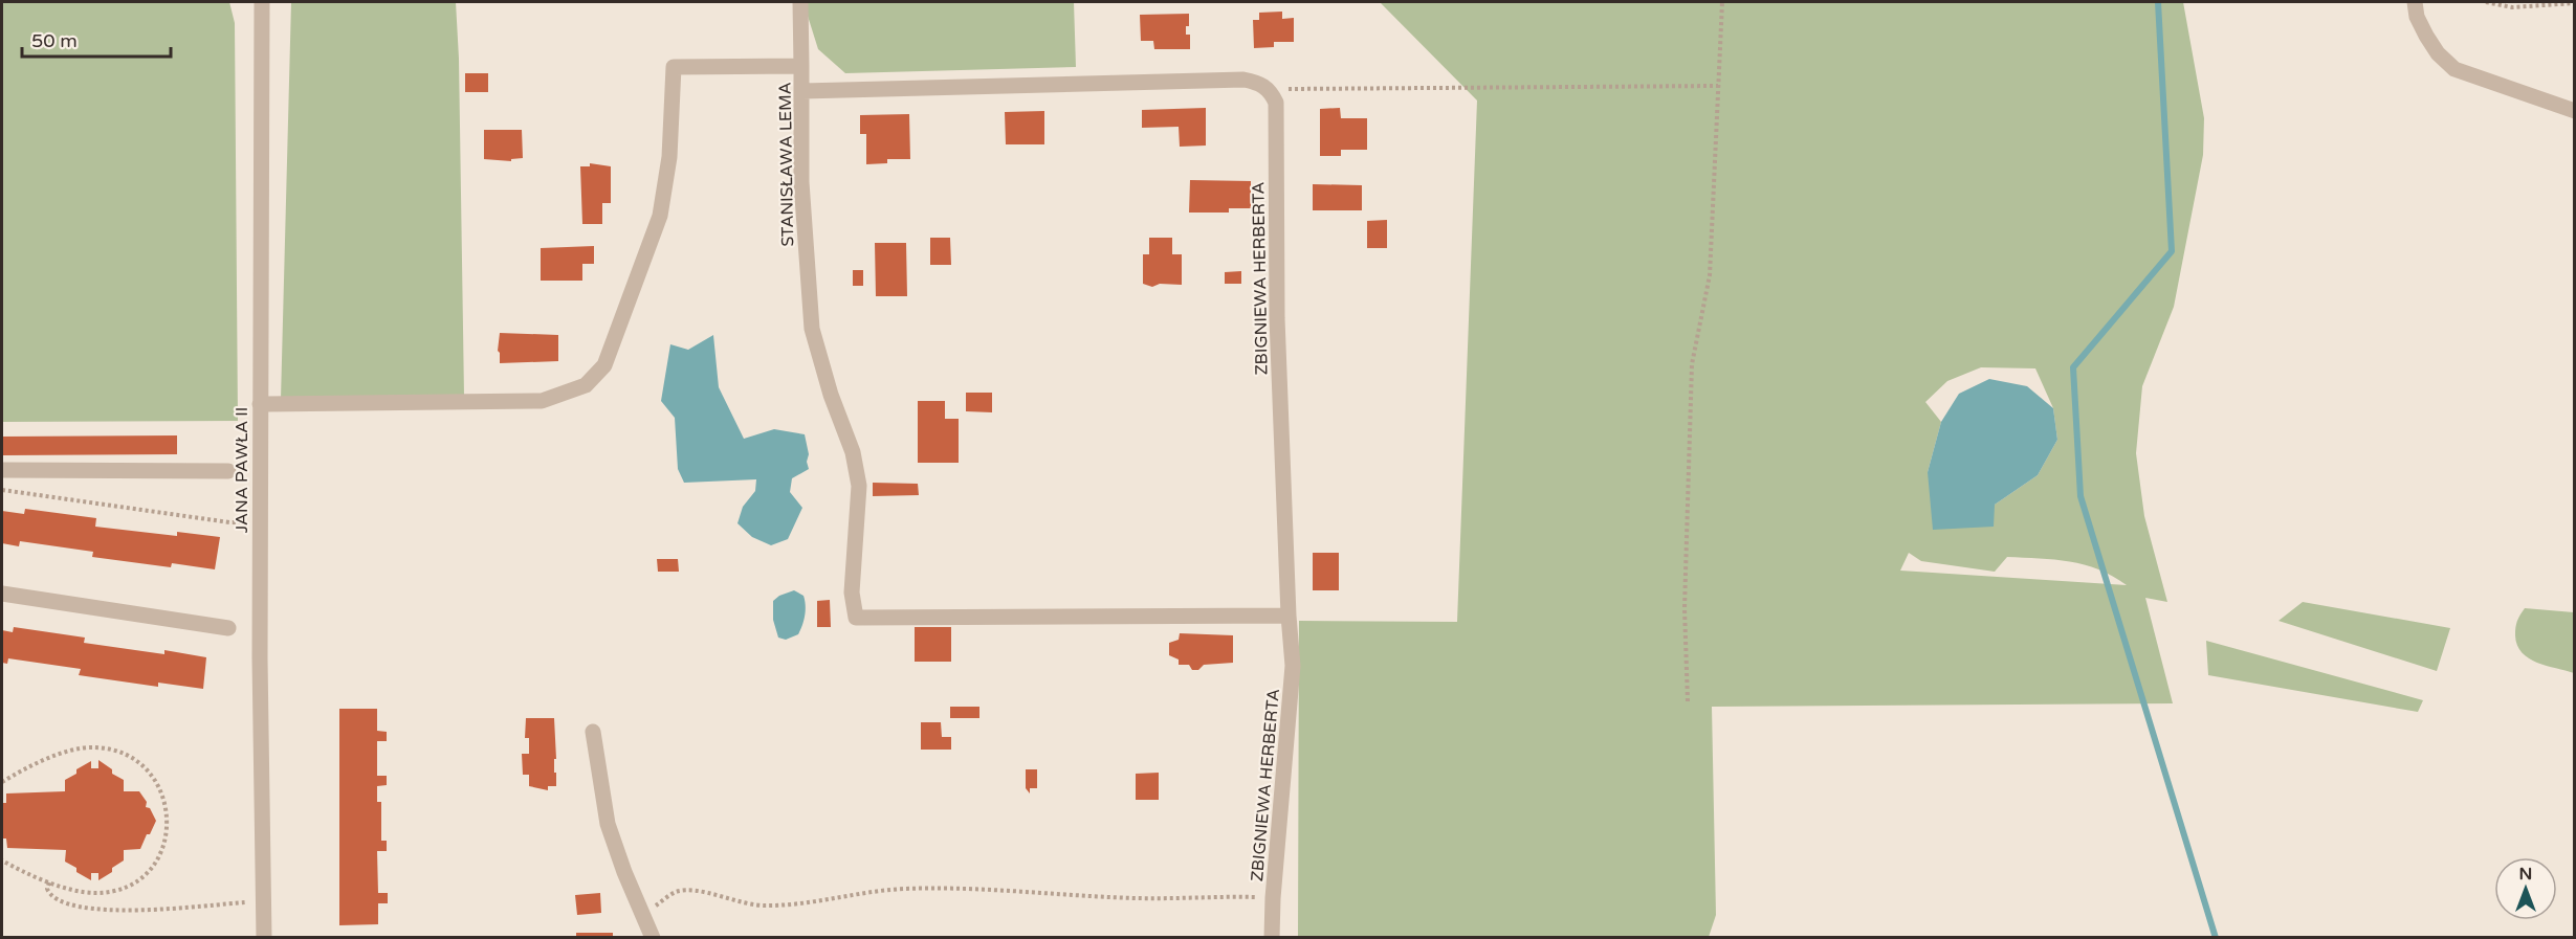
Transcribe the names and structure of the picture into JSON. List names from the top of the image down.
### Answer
{
  "streets": {
    "street": ["STANISŁAWA LEMA", "ZBIGNIEWA HERBERTA", "JANA PAWŁA II"]
  },
  "crossings": [
    ["STANISŁAWA LEMA", "ZBIGNIEWA HERBERTA"],
    ["STANISŁAWA LEMA", "JANA PAWŁA II"]
  ],
  "scale_bar": "50 m",
  "north": "top"
}
